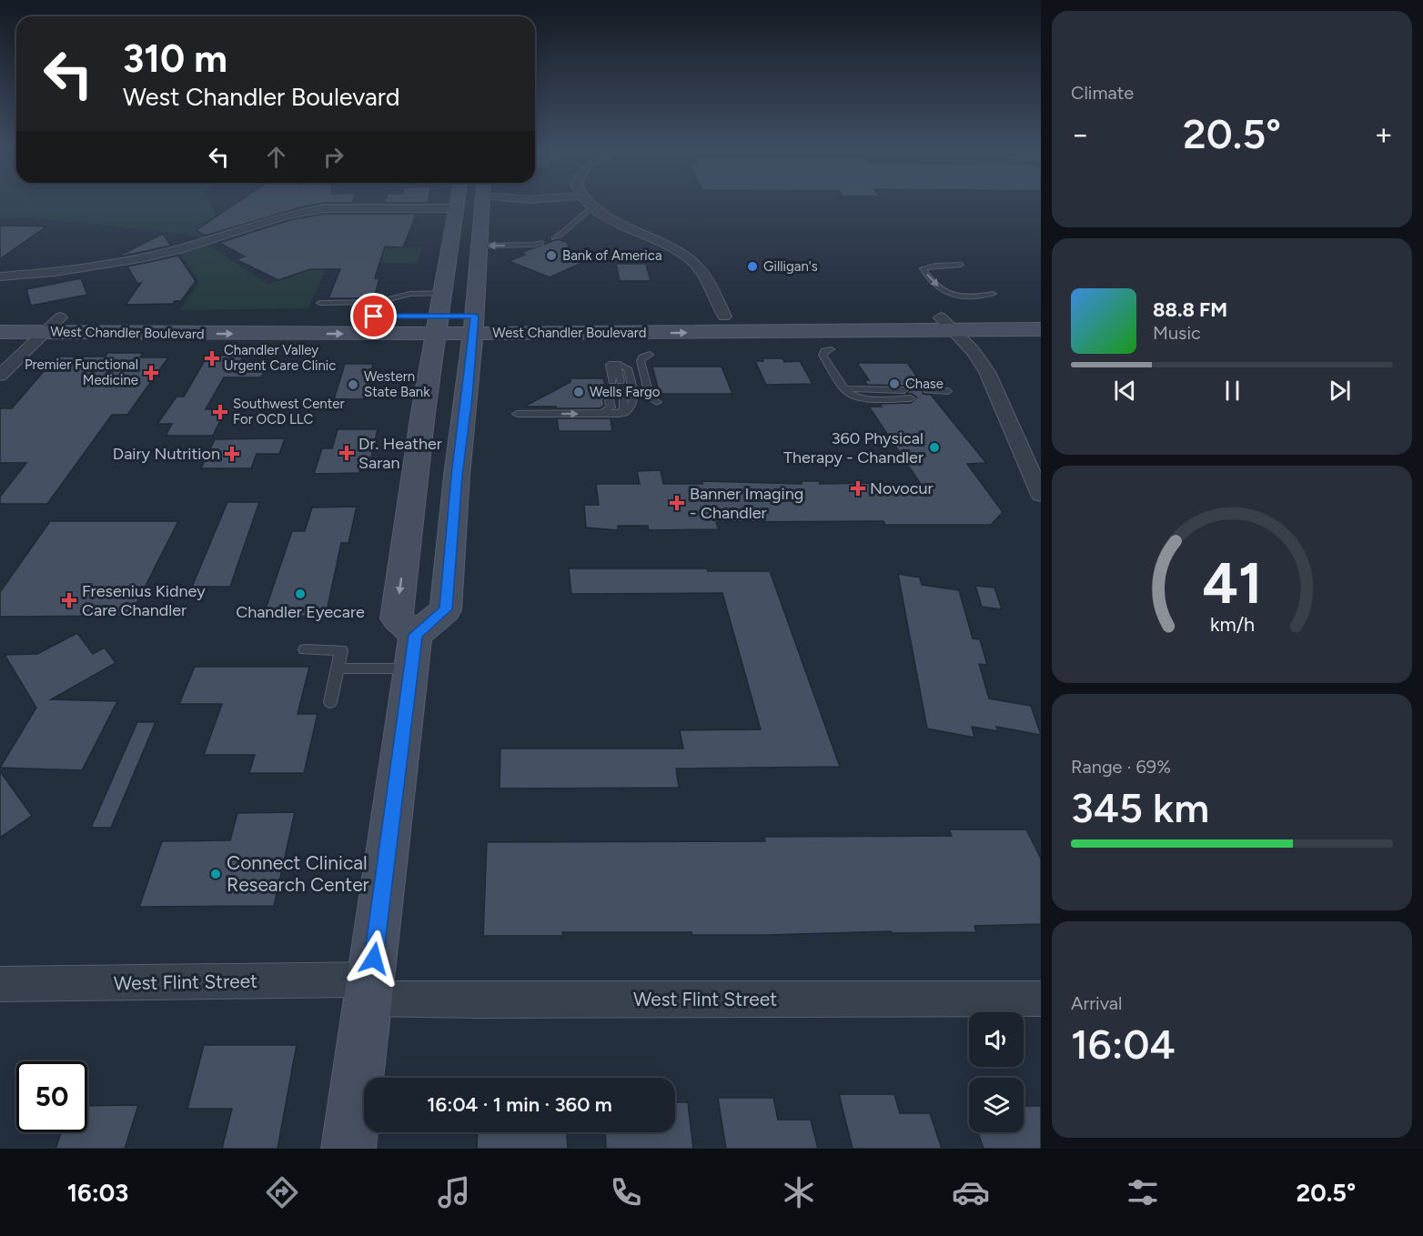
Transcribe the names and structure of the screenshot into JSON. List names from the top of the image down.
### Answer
{
  "streets": {
    "main road": ["West Chandler Boulevard"],
    "street": ["West Flint Street"]
  },
  "places": {
    "other": [
      "Bank of America",
      "Gilligan's",
      "Chase",
      "Western State Bank",
      "Wells Fargo",
      "360 Physical Therapy - Chandler",
      "Chandler Eyecare",
      "Connect Clinical Research Center"
    ],
    "health": [
      "Chandler Valley Urgent Care Clinic",
      "Premier Functional Medicine",
      "Southwest Center For OCD LLC",
      "Dr. Heather Saran",
      "Dairy Nutrition",
      "Novocur",
      "Banner Imaging - Chandler",
      "Fresenius Kidney Care Chandler"
    ]
  },
  "page": {
    "tile": [
      "Climate",
      ["Range · 69%", "345 km"],
      ["Arrival", "16:04"]
    ],
    "turn": ["310 m", "West Chandler Boulevard"],
    "heat": ["−", "20.5°", "+"],
    "song": ["88.8 FM", "Music"],
    "limit": "50",
    "trip": "16:04 · 1 min · 360 m",
    "tabs": ["16:03", "20.5°"],
    "gauge": ["41", "km/h"]
  }
}
